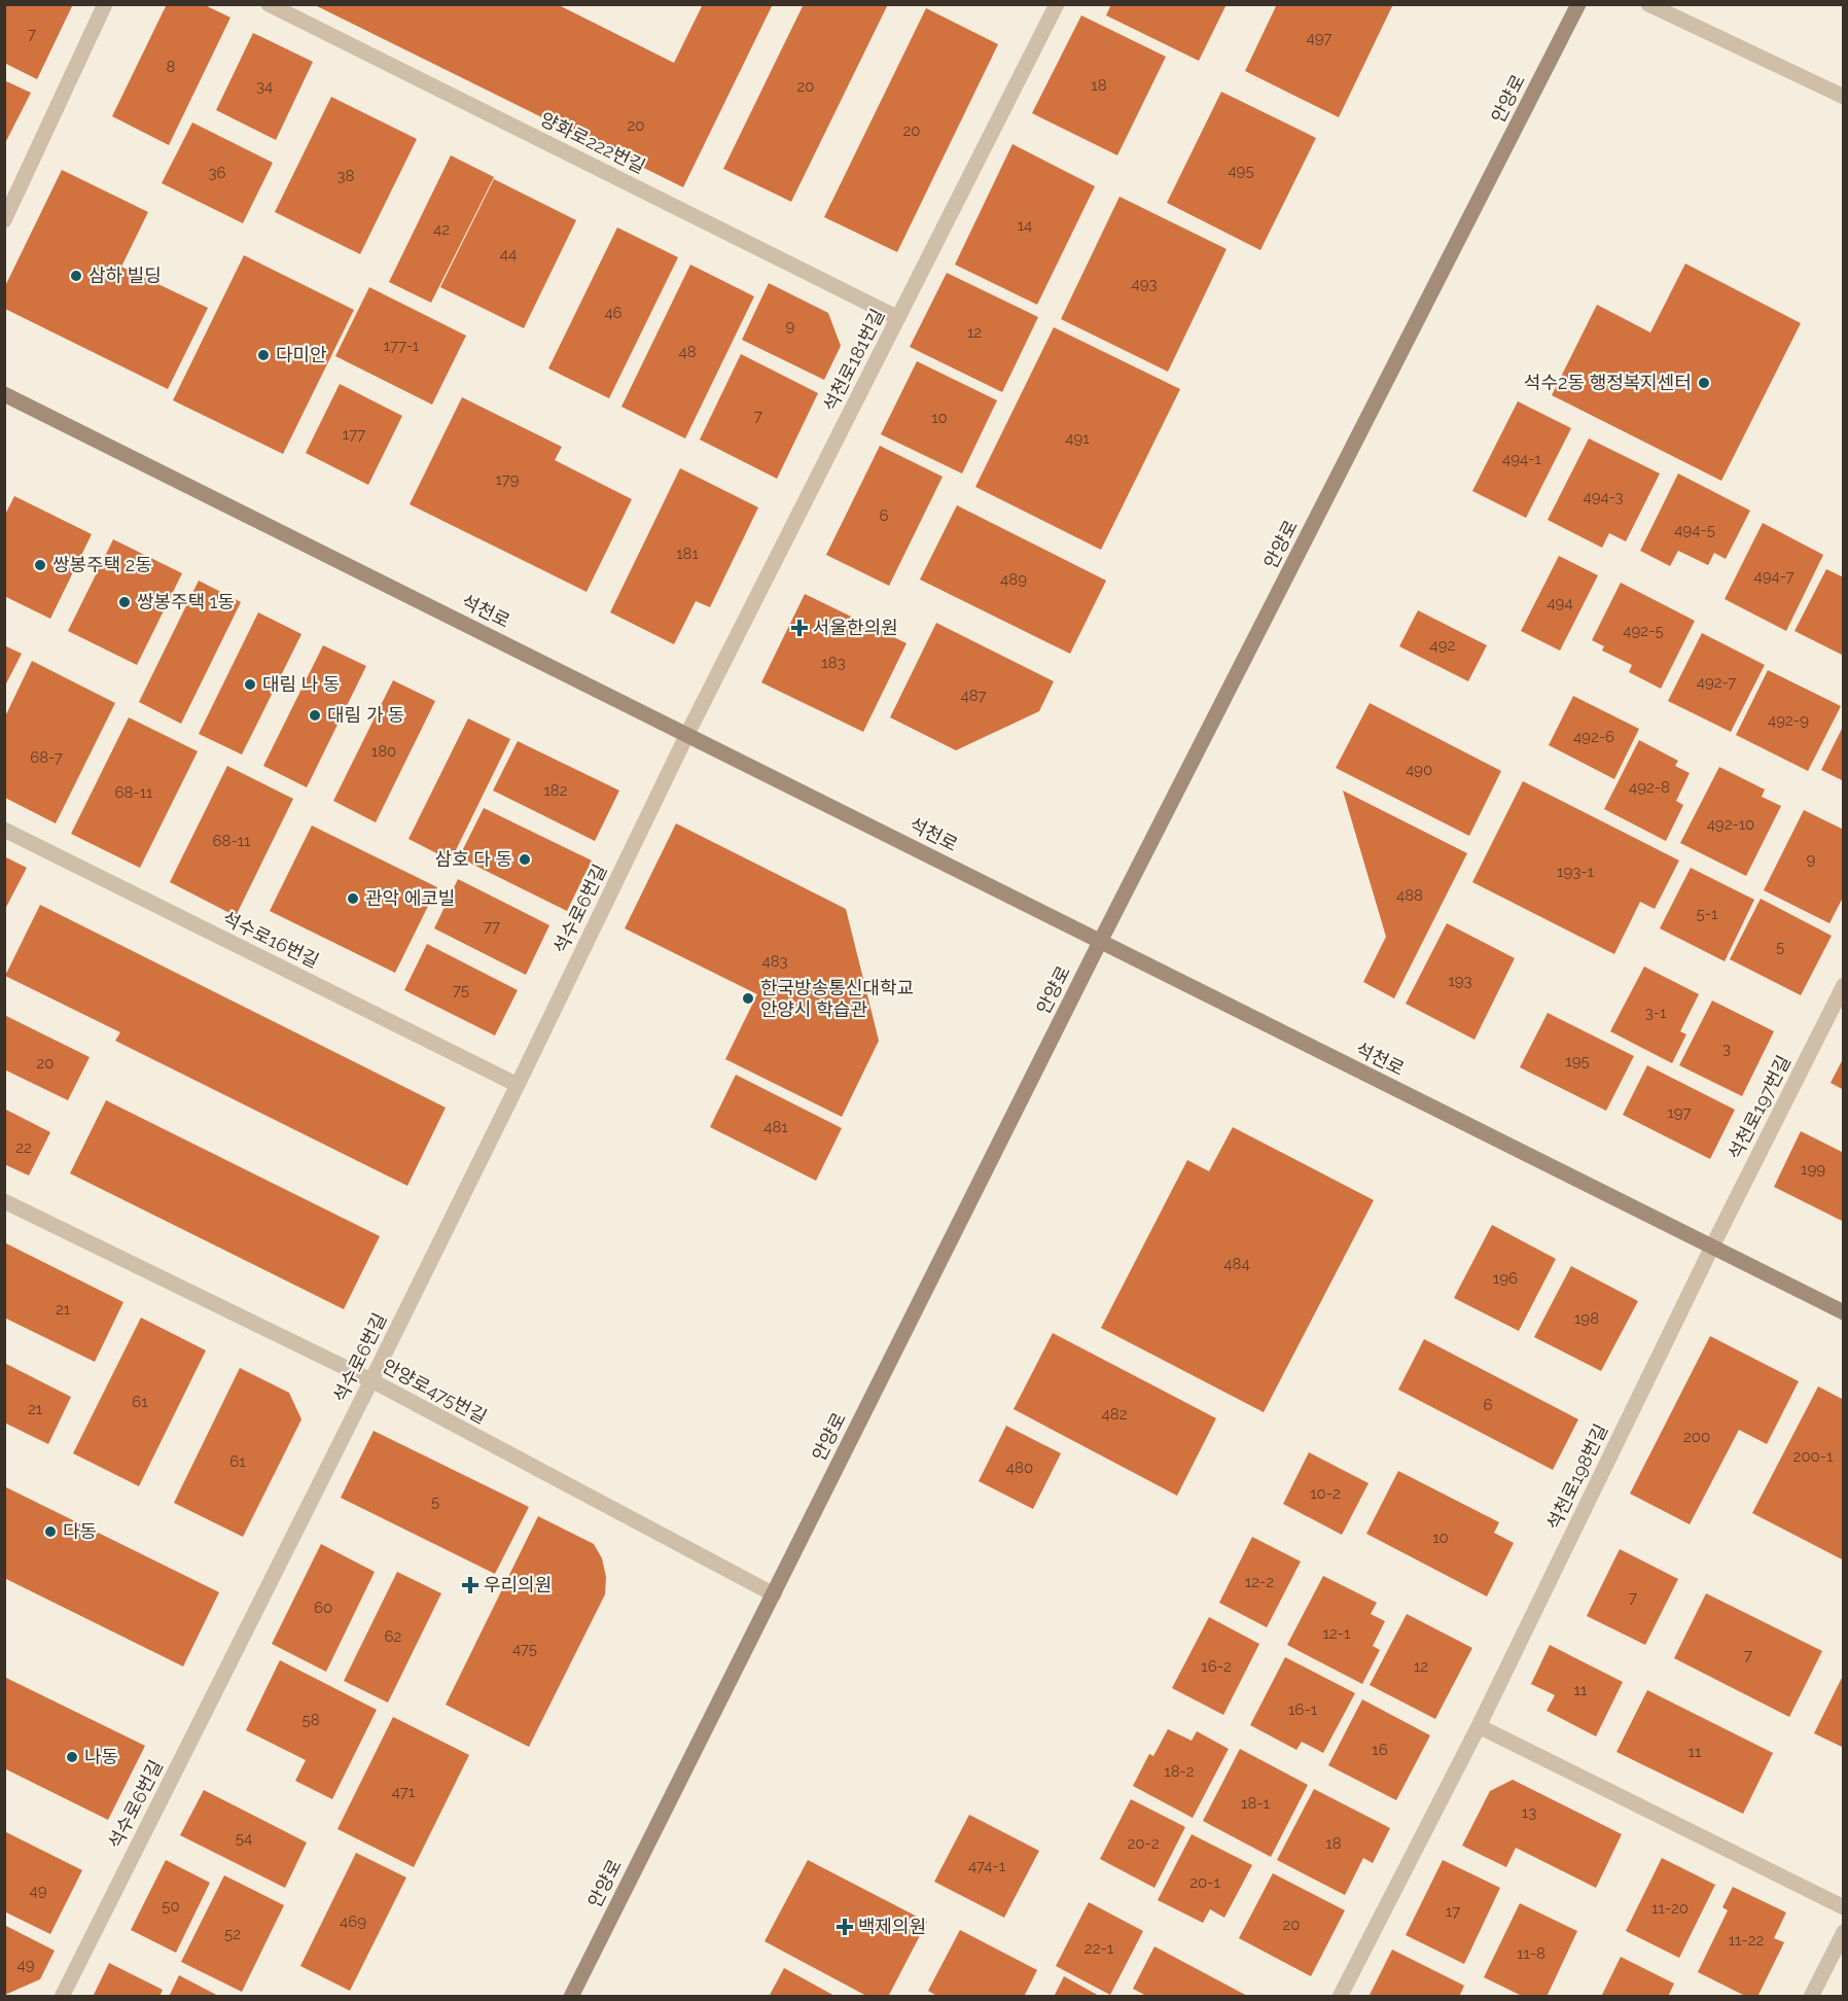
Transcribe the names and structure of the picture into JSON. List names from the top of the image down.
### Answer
{
  "streets": {
    "street": [
      "안양로",
      "양화로222번길",
      "석천로181번길",
      "석천로",
      "석수로6번길",
      "석수로16번길",
      "석천로197번길",
      "안양로475번길",
      "석천로198번길"
    ]
  },
  "crossings": [
    ["안양로", "석천로"],
    ["안양로", "안양로475번길"],
    ["양화로222번길", "석천로181번길"],
    ["석천로181번길", "석천로"],
    ["석천로181번길", "석수로6번길"],
    ["석천로", "석수로6번길"],
    ["석천로", "석천로197번길"],
    ["석천로", "석천로198번길"],
    ["석수로6번길", "석수로16번길"],
    ["석수로6번길", "안양로475번길"],
    ["석천로197번길", "석천로198번길"]
  ],
  "places": {
    "other": [
      "삼하 빌딩",
      "다미안",
      "석수2동 행정복지센터",
      "쌍봉주택 2동",
      "쌍봉주택 1동",
      "대림 나 동",
      "대림 가 동",
      "삼호 다 동",
      "관악 에코빌",
      "한국방송통신대학교 안양시 학습관",
      "다동",
      "나동"
    ],
    "health": ["서울한의원", "우리의원", "백제의원"]
  },
  "house_numbers": [
    "7",
    "497",
    "8",
    "18",
    "34",
    "20",
    "20",
    "20",
    "495",
    "36",
    "38",
    "14",
    "42",
    "44",
    "493",
    "46",
    "9",
    "12",
    "177-1",
    "48",
    "7",
    "10",
    "177",
    "491",
    "494-1",
    "179",
    "494-3",
    "6",
    "494-5",
    "181",
    "494-7",
    "489",
    "494",
    "492-5",
    "492",
    "183",
    "492-7",
    "487",
    "492-9",
    "492-6",
    "180",
    "68-7",
    "490",
    "492-8",
    "182",
    "68-11",
    "492-10",
    "68-11",
    "9",
    "193-1",
    "488",
    "5-1",
    "77",
    "5",
    "483",
    "193",
    "75",
    "3-1",
    "3",
    "195",
    "20",
    "197",
    "481",
    "22",
    "199",
    "484",
    "196",
    "21",
    "198",
    "61",
    "6",
    "21",
    "482",
    "200",
    "200-1",
    "61",
    "480",
    "10-2",
    "5",
    "10",
    "12-2",
    "7",
    "60",
    "12-1",
    "62",
    "475",
    "7",
    "16-2",
    "12",
    "11",
    "16-1",
    "58",
    "16",
    "11",
    "18-2",
    "471",
    "18-1",
    "13",
    "54",
    "20-2",
    "18",
    "474-1",
    "20-1",
    "49",
    "50",
    "11-20",
    "17",
    "469",
    "20",
    "52",
    "11-22",
    "22-1",
    "11-8",
    "49"
  ]
}
